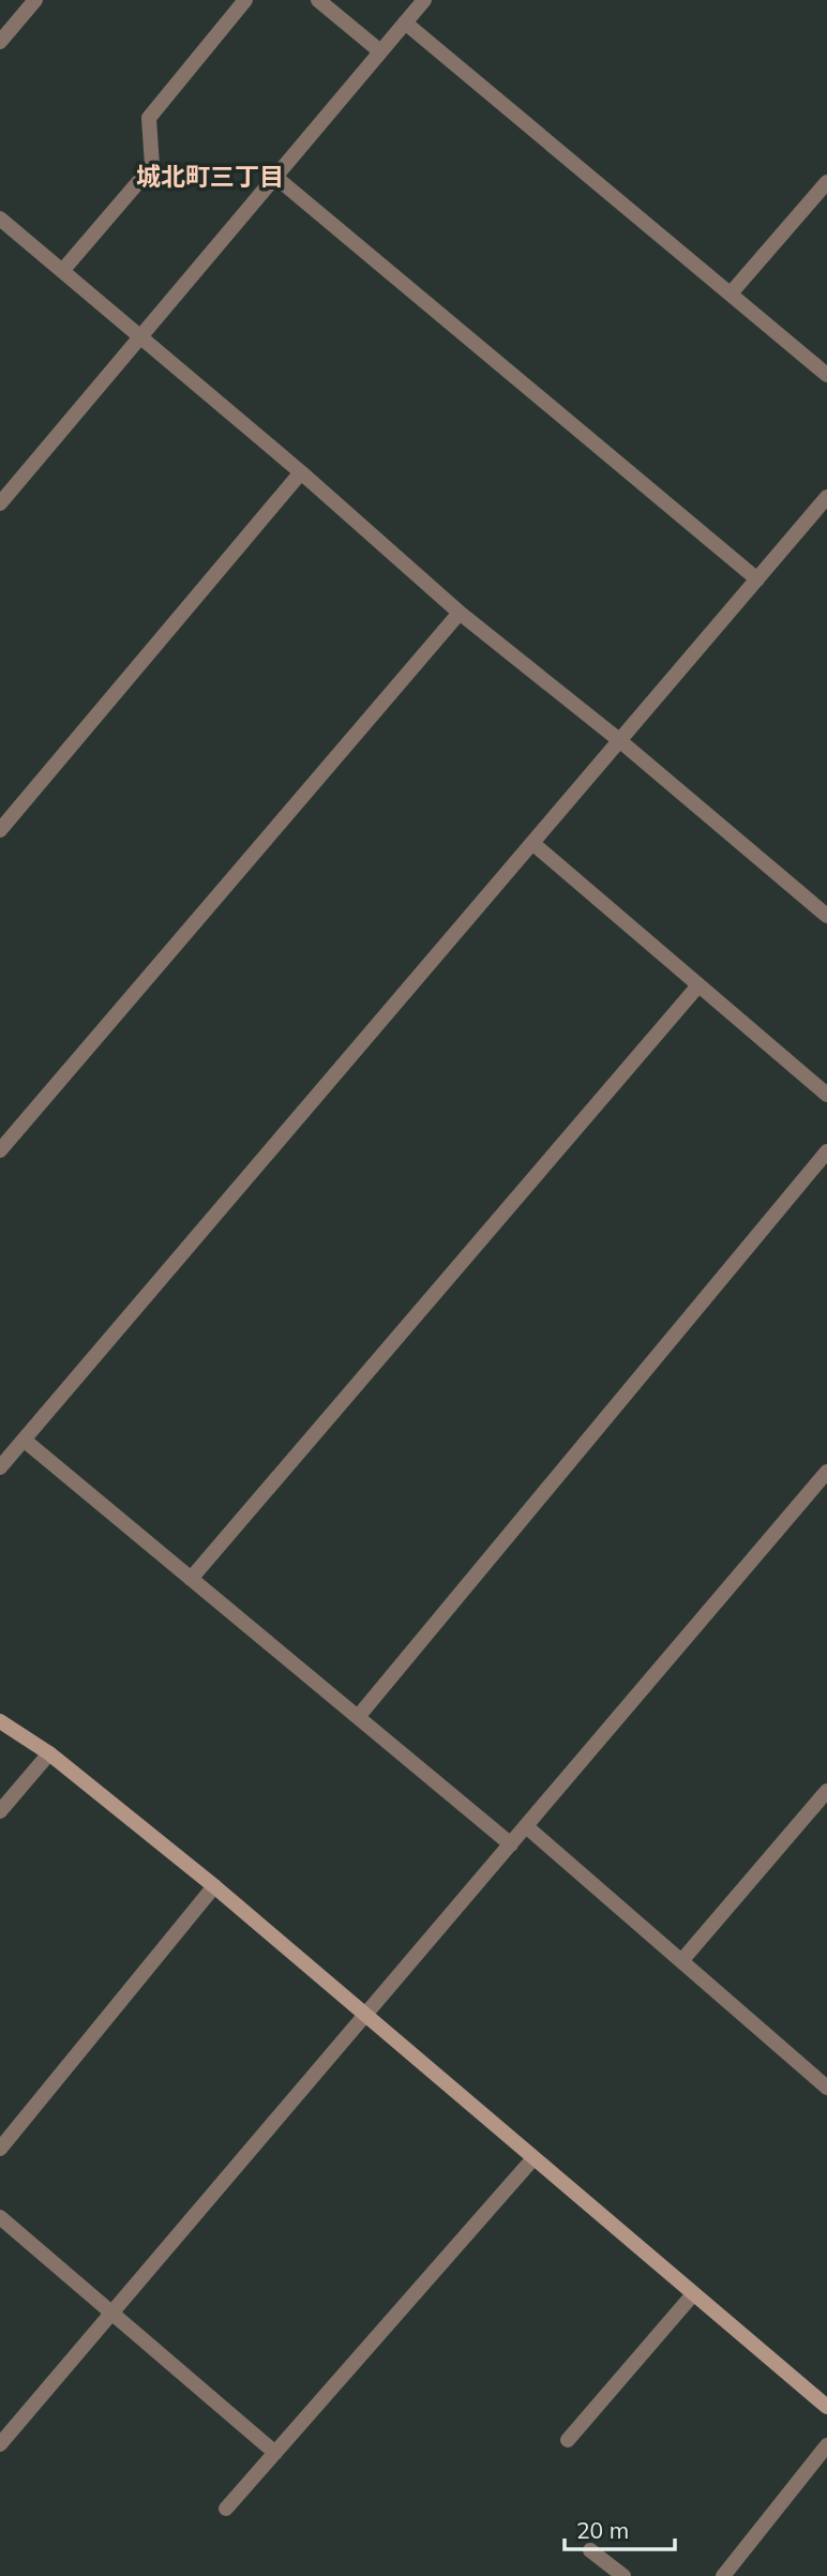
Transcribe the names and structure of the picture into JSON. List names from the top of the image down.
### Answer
{
  "districts": ["城北町三丁目"],
  "scale_bar": "20 m"
}
